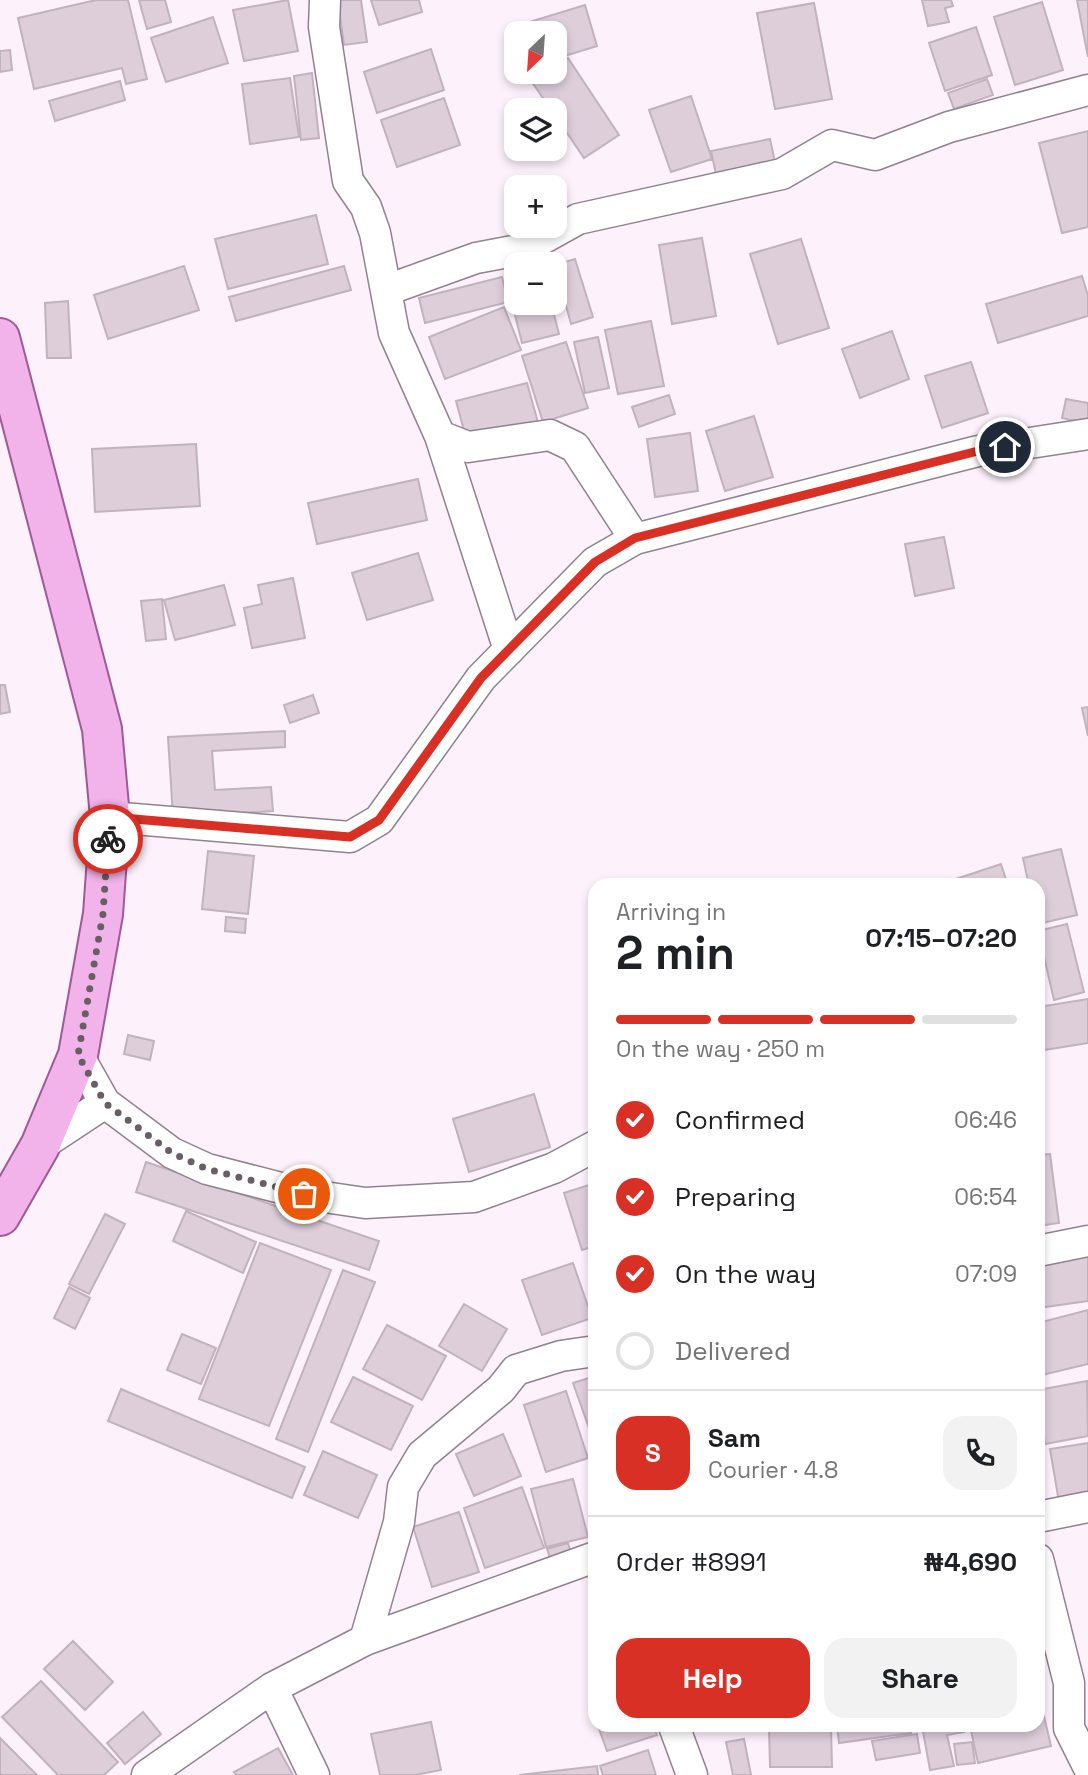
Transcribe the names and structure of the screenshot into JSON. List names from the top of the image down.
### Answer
{
  "north": "bottom left",
  "page": {
    "map_buttons": ["+", "−"],
    "heading": ["2 min", "Arriving in", "07:15–07:20"],
    "panel": [
      "Sam",
      "Courier · 4.8",
      "Order #8991",
      "₦4,690"
    ],
    "bar": "On the way · 250 m",
    "list": [
      ["Confirmed", "06:46"],
      ["Preparing", "06:54"],
      ["On the way", "07:09"],
      "Delivered"
    ],
    "round": "S",
    "buttons": ["Help", "Share"]
  }
}
